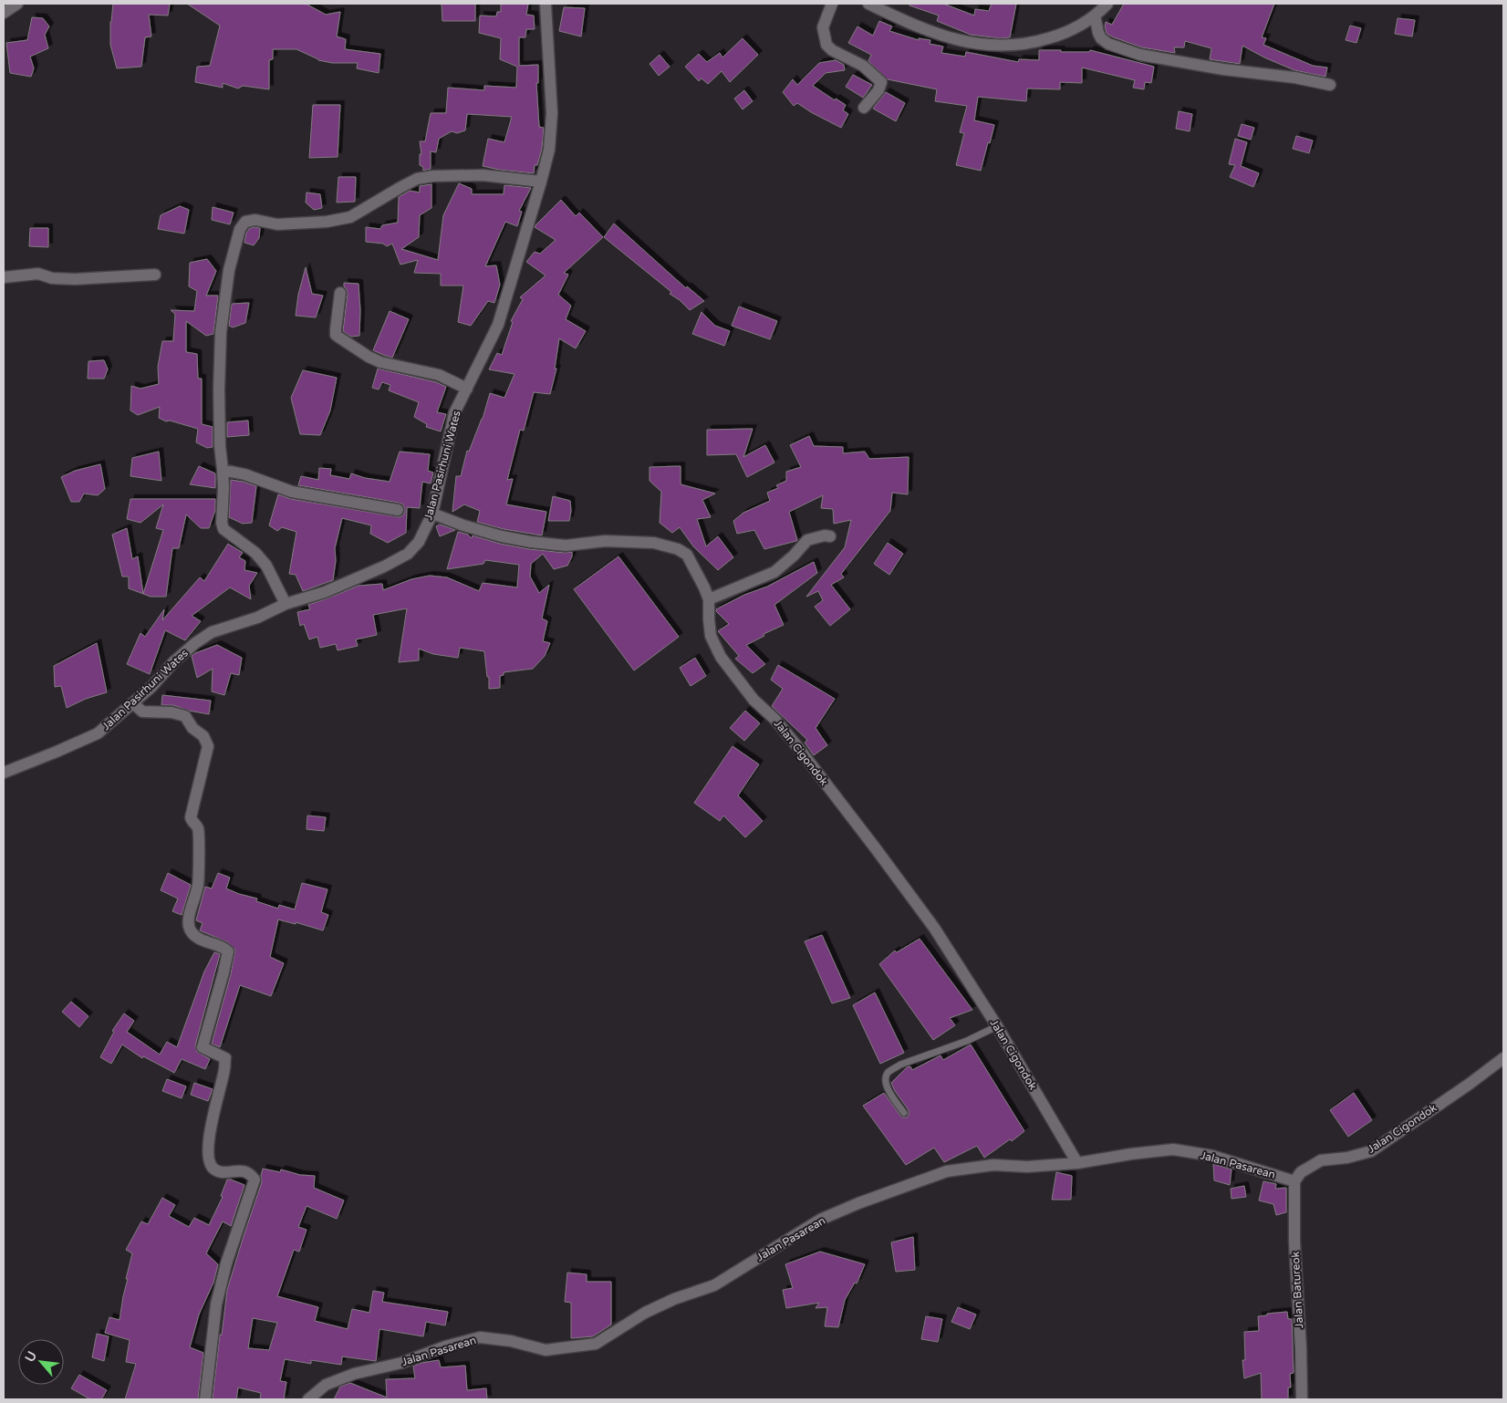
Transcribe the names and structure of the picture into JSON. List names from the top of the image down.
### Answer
{
  "streets": {
    "street": [
      "Jalan Pasirhuni Wates",
      "Jalan Cigondok",
      "Jalan Pasarean",
      "Jalan Batureok"
    ]
  },
  "crossings": [
    ["Jalan Pasirhuni Wates", "Jalan Cigondok"],
    ["Jalan Cigondok", "Jalan Pasarean"],
    ["Jalan Cigondok", "Jalan Batureok"],
    ["Jalan Pasarean", "Jalan Batureok"]
  ],
  "north": "top left"
}
